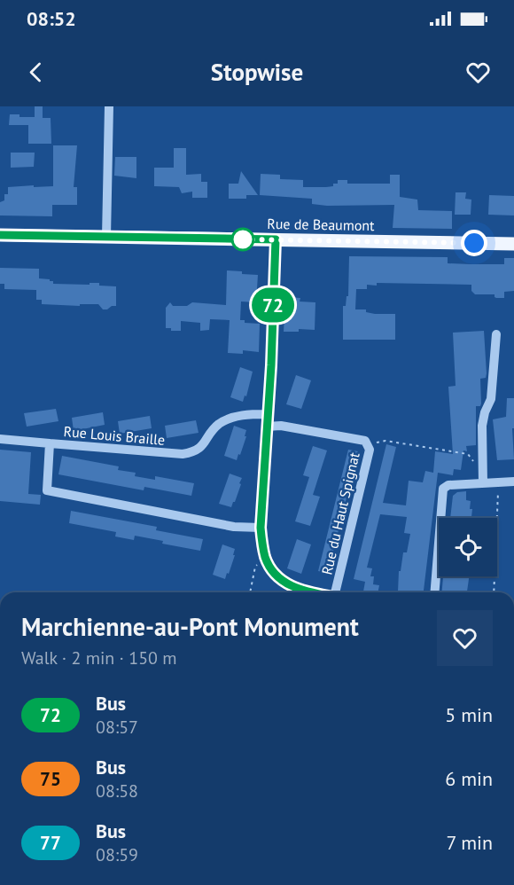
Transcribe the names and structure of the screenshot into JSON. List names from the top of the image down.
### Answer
{
  "streets": {
    "main road": ["Rue de Beaumont"],
    "street": ["Rue Louis Braille", "Rue du Haut Spignat"]
  },
  "lines": ["bus line 72"],
  "page": {
    "status": "08:52",
    "header": "Stopwise",
    "on_map": "72",
    "heading": ["Marchienne-au-Pont Monument", "Walk · 2 min · 150 m"],
    "list": [
      {
        "mark": "72",
        "name": "Bus",
        "note": "08:57",
        "value": "5 min"
      },
      {
        "mark": "75",
        "name": "Bus",
        "note": "08:58",
        "value": "6 min"
      },
      {
        "mark": "77",
        "name": "Bus",
        "note": "08:59",
        "value": "7 min"
      }
    ]
  }
}
